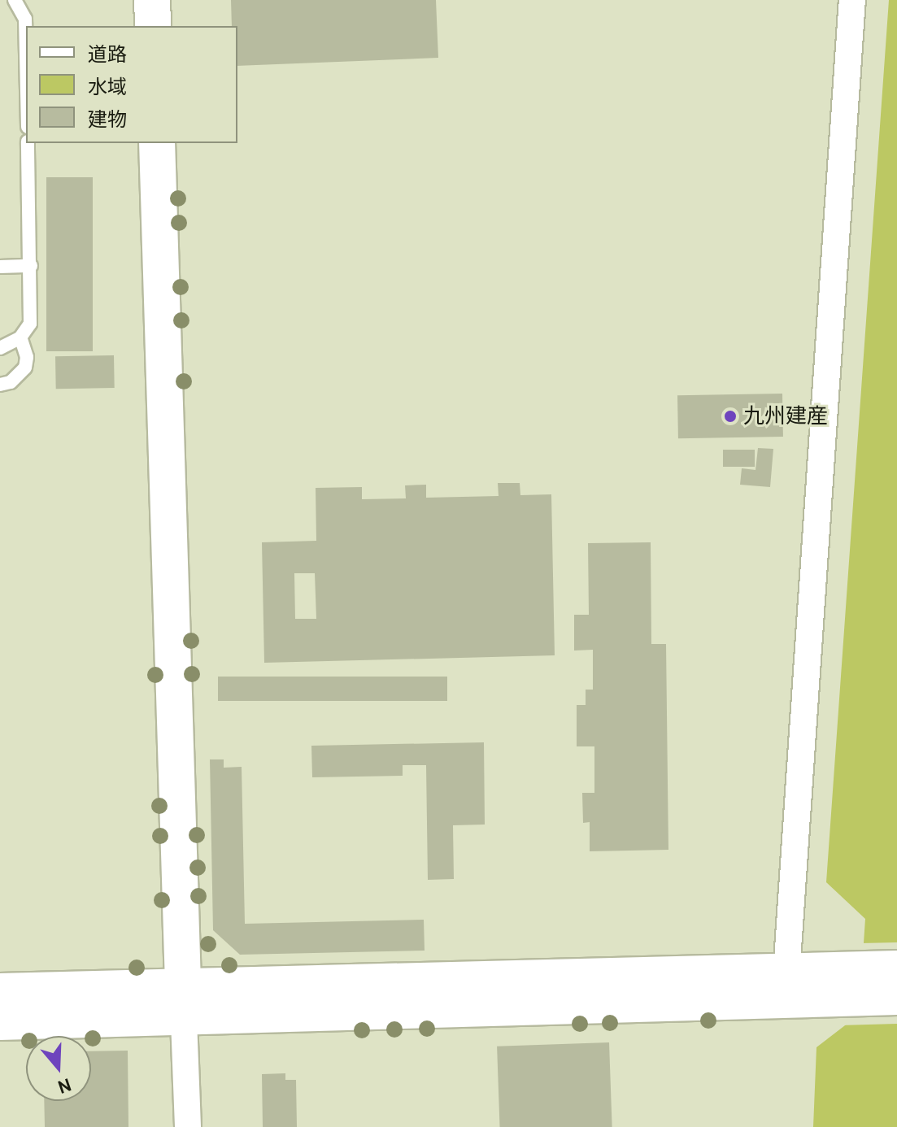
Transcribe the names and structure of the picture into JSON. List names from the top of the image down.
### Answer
{
  "places": ["九州建産"],
  "legend": ["道路", "水域", "建物"],
  "north": "bottom"
}
